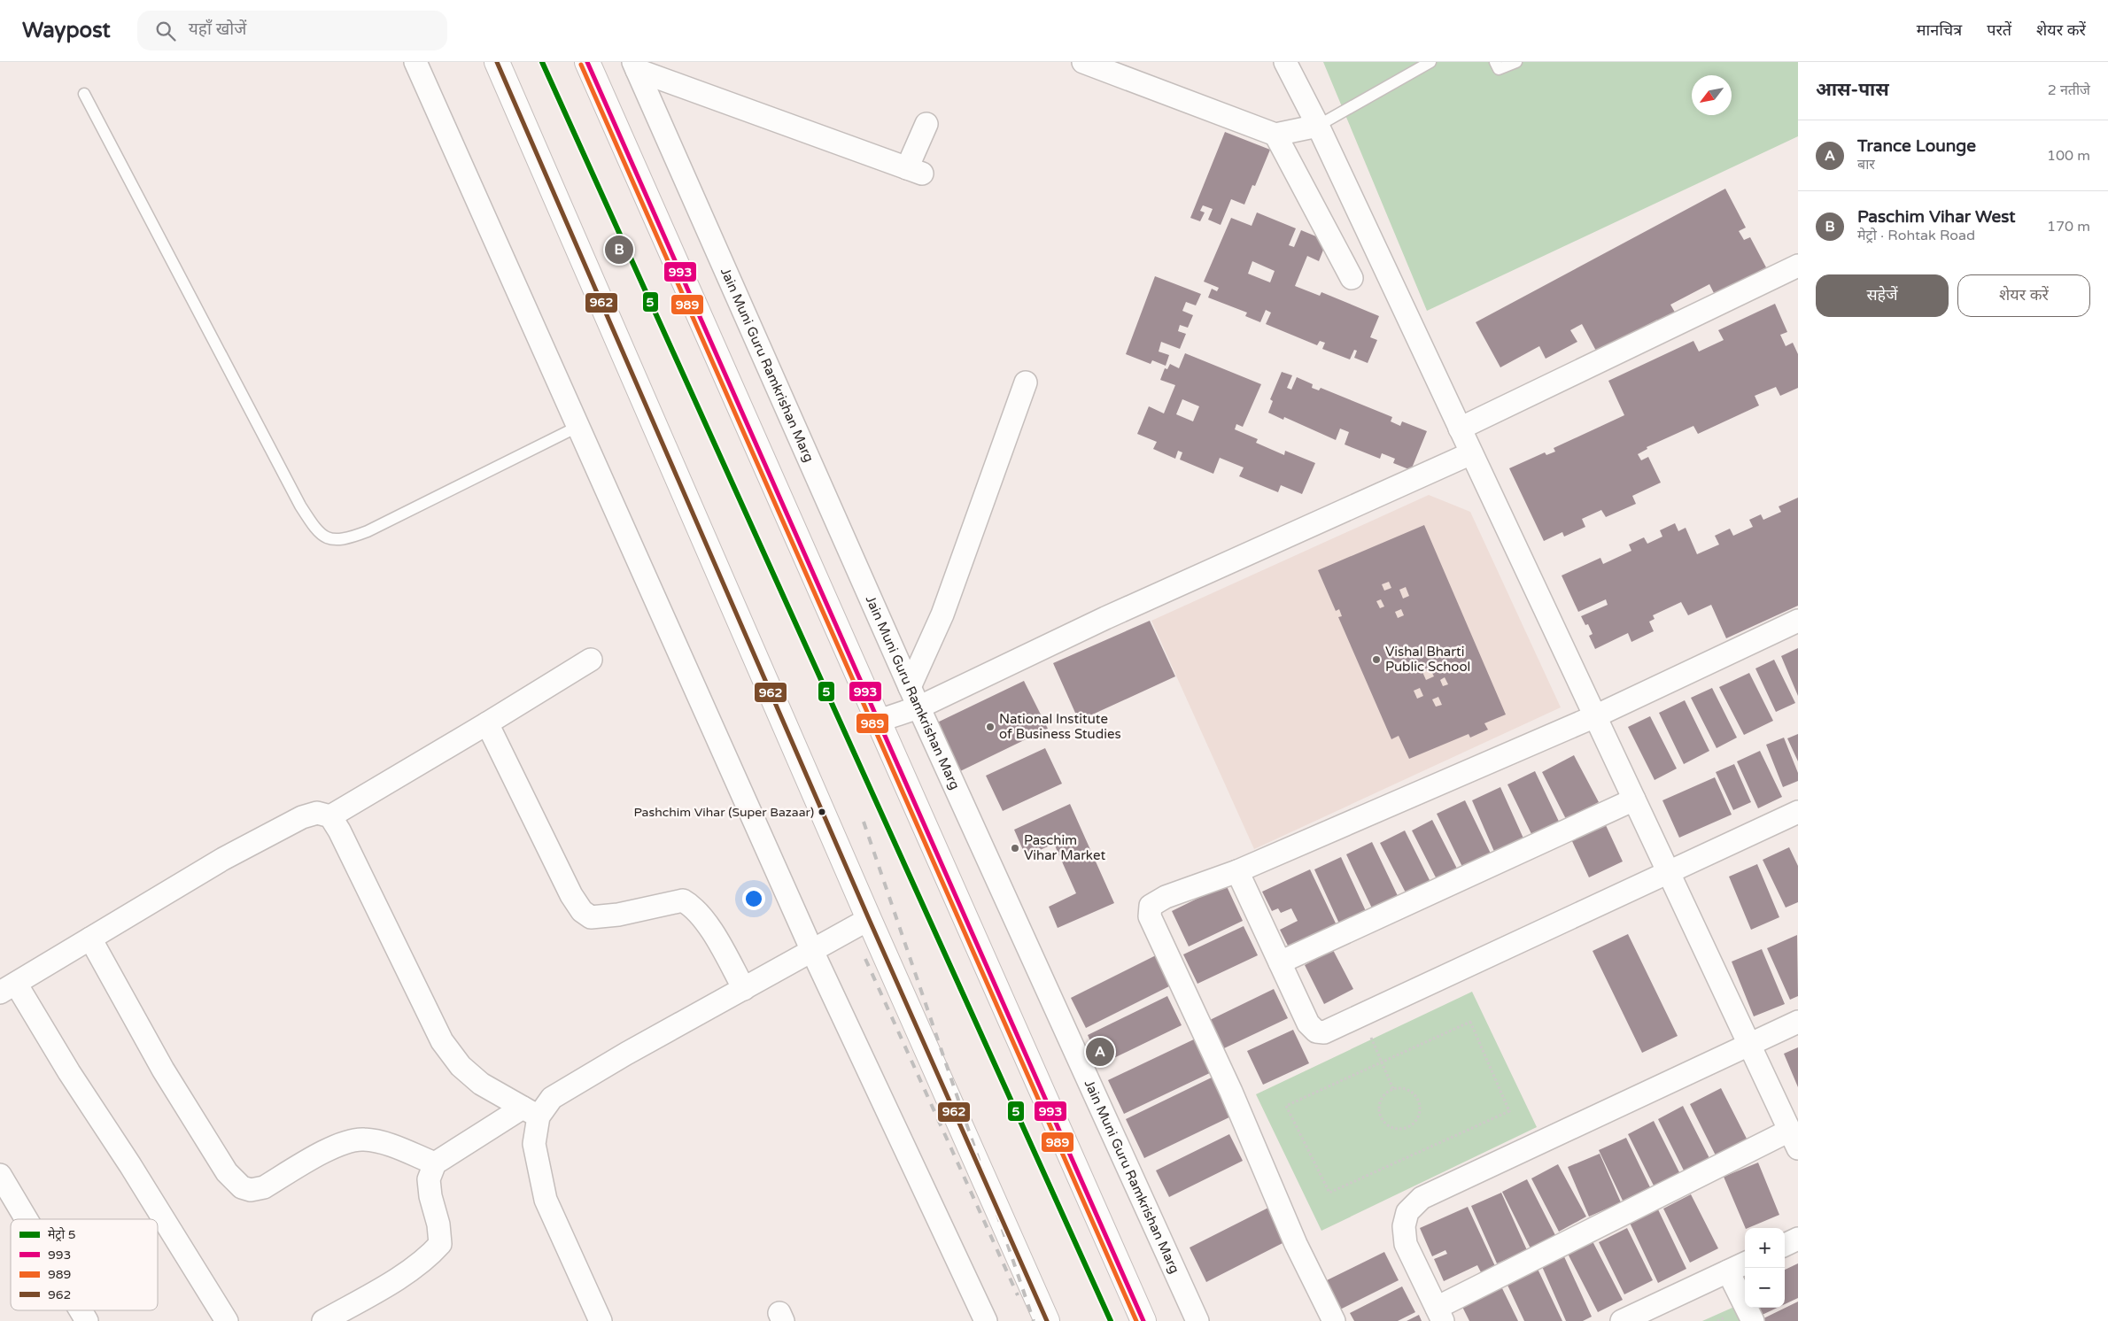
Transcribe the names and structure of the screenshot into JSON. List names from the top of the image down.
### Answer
{
  "streets": {
    "street": ["Jain Muni Guru Ramkrishan Marg"]
  },
  "places": [
    "Vishal Bharti Public School",
    "National Institute of Business Studies",
    "Pashchim Vihar (Super Bazaar)",
    "Paschim Vihar Market"
  ],
  "lines": [
    "metro line 5",
    "transit line 993",
    "transit line 962",
    "transit line 989"
  ],
  "legend": [
    "मेट्रो 5",
    "993",
    "989",
    "962"
  ],
  "north": "bottom left",
  "page": {
    "header": "Waypost",
    "search": "यहाँ खोजें",
    "nav": ["मानचित्र", "परतें", "शेयर करें"],
    "heading": ["आस-पास", "2 नतीजे"],
    "list": [
      {
        "mark": "A",
        "name": "Trance Lounge",
        "note": "बार",
        "value": "100 m"
      },
      {
        "mark": "B",
        "name": "Paschim Vihar West",
        "note": "मेट्रो · Rohtak Road",
        "value": "170 m"
      }
    ],
    "pins": ["B", "A"],
    "buttons": ["सहेजें", "शेयर करें"],
    "map_buttons": ["+", "−"]
  }
}
